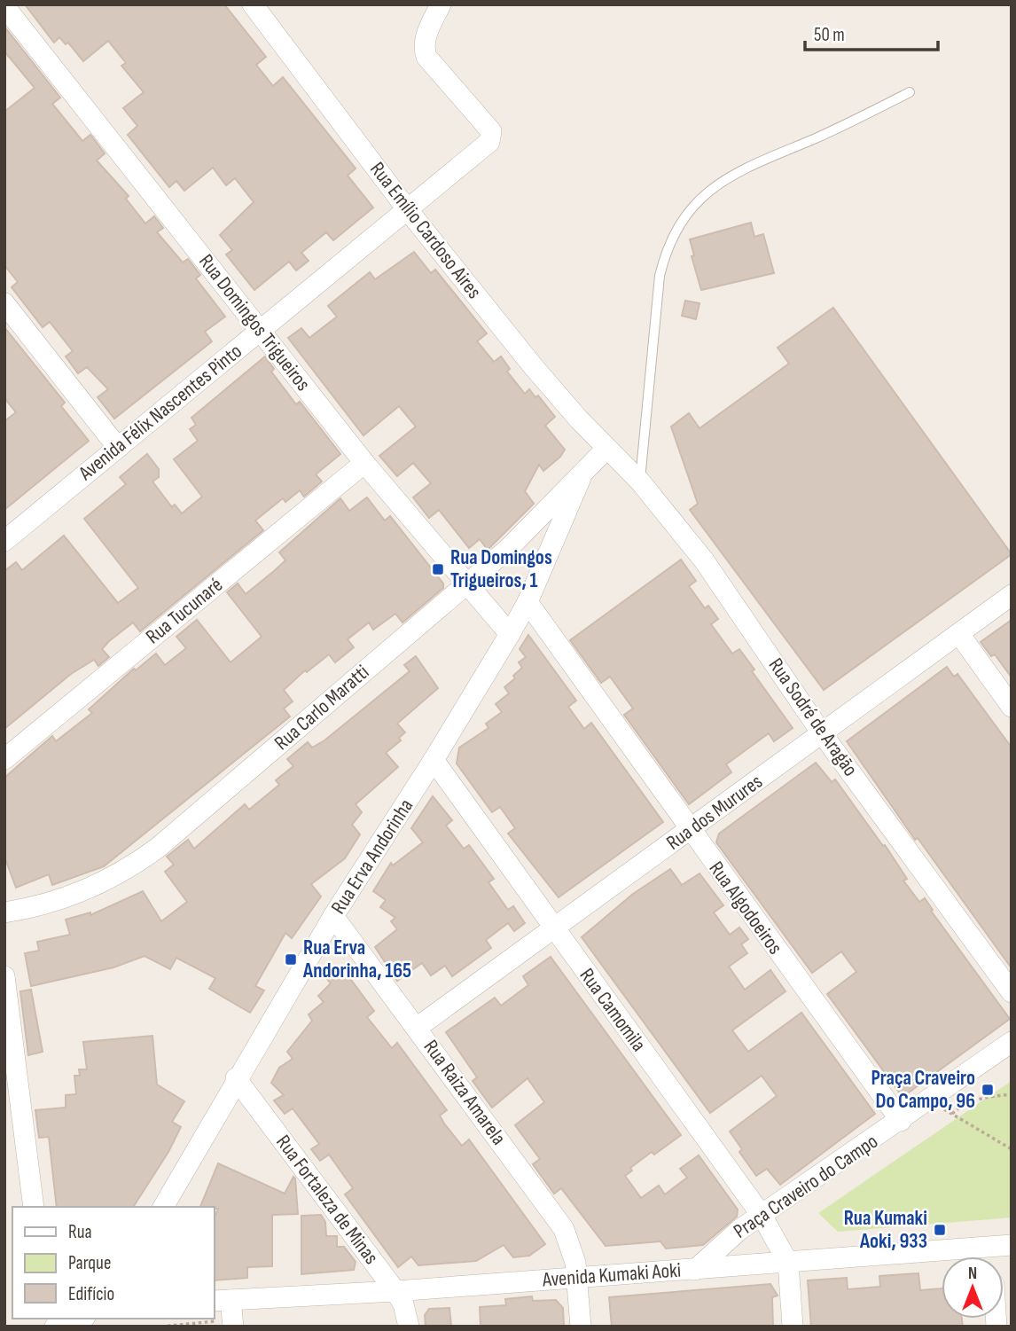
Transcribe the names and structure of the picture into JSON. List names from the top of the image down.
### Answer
{
  "streets": {
    "street": [
      "Rua Emílio Cardoso Aires",
      "Rua Domingos Trigueiros",
      "Avenida Félix Nascentes Pinto",
      "Rua Tucunaré",
      "Rua Carlo Maratti",
      "Rua Sodré de Aragão",
      "Rua dos Murures",
      "Rua Erva Andorinha",
      "Rua Algodoeiros",
      "Rua Camomila",
      "Rua Raiza Amarela",
      "Praça Craveiro do Campo",
      "Rua Fortaleza de Minas",
      "Avenida Kumaki Aoki"
    ]
  },
  "crossings": [
    ["Rua Emílio Cardoso Aires", "Avenida Félix Nascentes Pinto"],
    ["Rua Emílio Cardoso Aires", "Rua Carlo Maratti"],
    ["Rua Emílio Cardoso Aires", "Rua Sodré de Aragão"],
    ["Rua Domingos Trigueiros", "Avenida Félix Nascentes Pinto"],
    ["Rua Domingos Trigueiros", "Rua Tucunaré"],
    ["Rua Domingos Trigueiros", "Rua Carlo Maratti"],
    ["Rua Domingos Trigueiros", "Rua Erva Andorinha"],
    ["Rua Carlo Maratti", "Rua Sodré de Aragão"],
    ["Rua Sodré de Aragão", "Rua dos Murures"],
    ["Rua dos Murures", "Rua Algodoeiros"],
    ["Rua dos Murures", "Rua Camomila"],
    ["Rua dos Murures", "Rua Raiza Amarela"],
    ["Rua Erva Andorinha", "Rua Algodoeiros"],
    ["Rua Erva Andorinha", "Rua Camomila"],
    ["Rua Erva Andorinha", "Rua Raiza Amarela"],
    ["Rua Erva Andorinha", "Rua Fortaleza de Minas"],
    ["Rua Algodoeiros", "Praça Craveiro do Campo"],
    ["Rua Camomila", "Praça Craveiro do Campo"],
    ["Rua Camomila", "Avenida Kumaki Aoki"],
    ["Rua Raiza Amarela", "Avenida Kumaki Aoki"],
    ["Praça Craveiro do Campo", "Avenida Kumaki Aoki"],
    ["Rua Fortaleza de Minas", "Avenida Kumaki Aoki"]
  ],
  "places": {
    "transit": [
      "Rua Domingos Trigueiros, 1",
      "Rua Erva Andorinha, 165",
      "Praça Craveiro Do Campo, 96",
      "Rua Kumaki Aoki, 933"
    ]
  },
  "legend": ["Rua", "Parque", "Edifício"],
  "scale_bar": "50 m",
  "north": "top"
}
